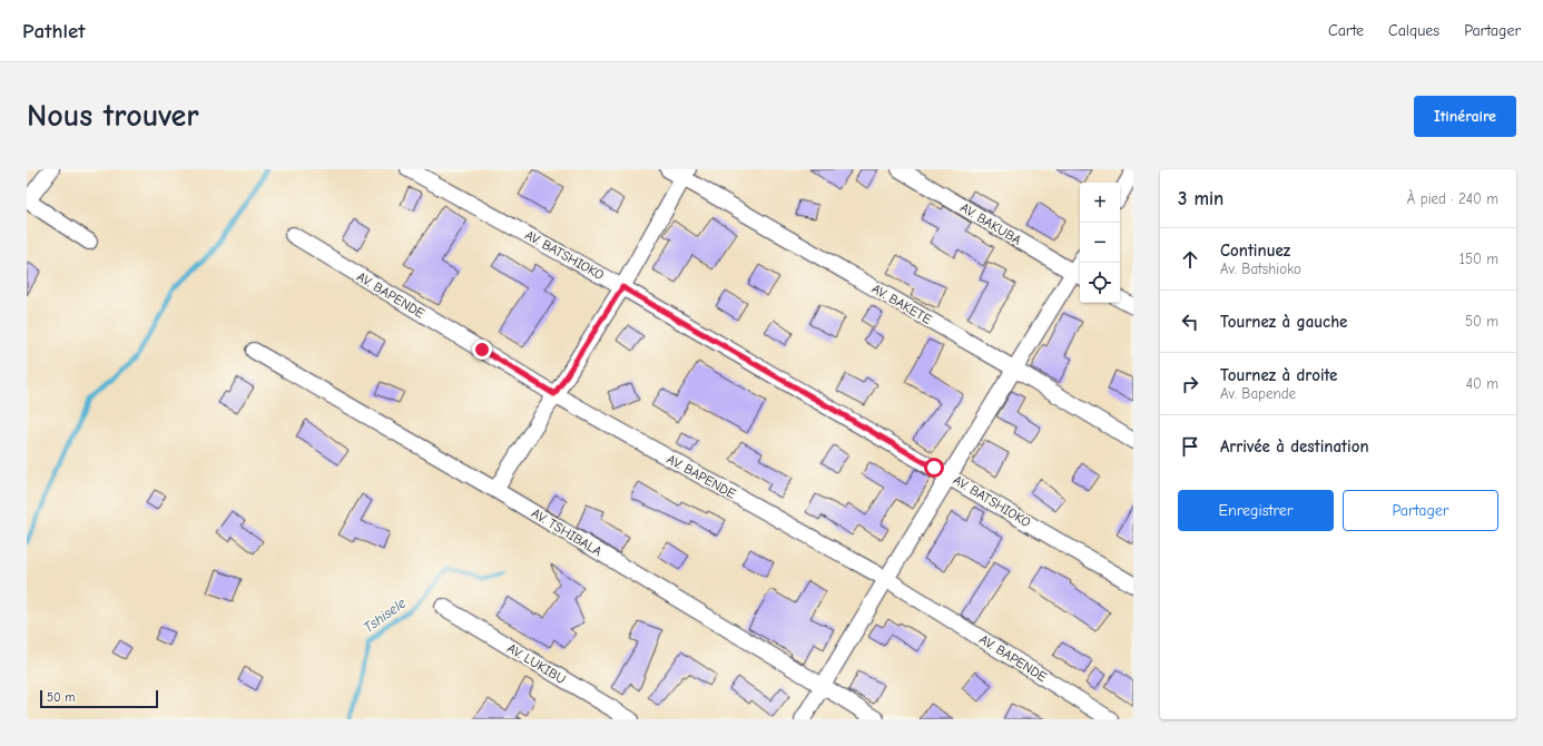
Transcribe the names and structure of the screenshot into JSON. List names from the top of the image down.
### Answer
{
  "streets": {
    "street": [
      "AV. BAKUBA",
      "AV. BATSHIOKO",
      "AV. BAPENDE",
      "AV. BAKETE",
      "AV. TSHIBALA",
      "AV. LUKIBU"
    ]
  },
  "water": ["Tshisele"],
  "scale_bar": "50 m",
  "page": {
    "header": "Pathlet",
    "nav": ["Carte", "Calques", "Partager"],
    "buttons": [
      "Itinéraire",
      ["Enregistrer", "Partager"]
    ],
    "title": "Nous trouver",
    "heading": ["3 min", "À pied · 240 m"],
    "map_buttons": ["+", "−"],
    "list": [
      ["Continuez", "Av. Batshioko", "150 m"],
      ["Tournez à gauche", "50 m"],
      ["Tournez à droite", "Av. Bapende", "40 m"],
      "Arrivée à destination"
    ],
    "scale": "50 m"
  }
}
